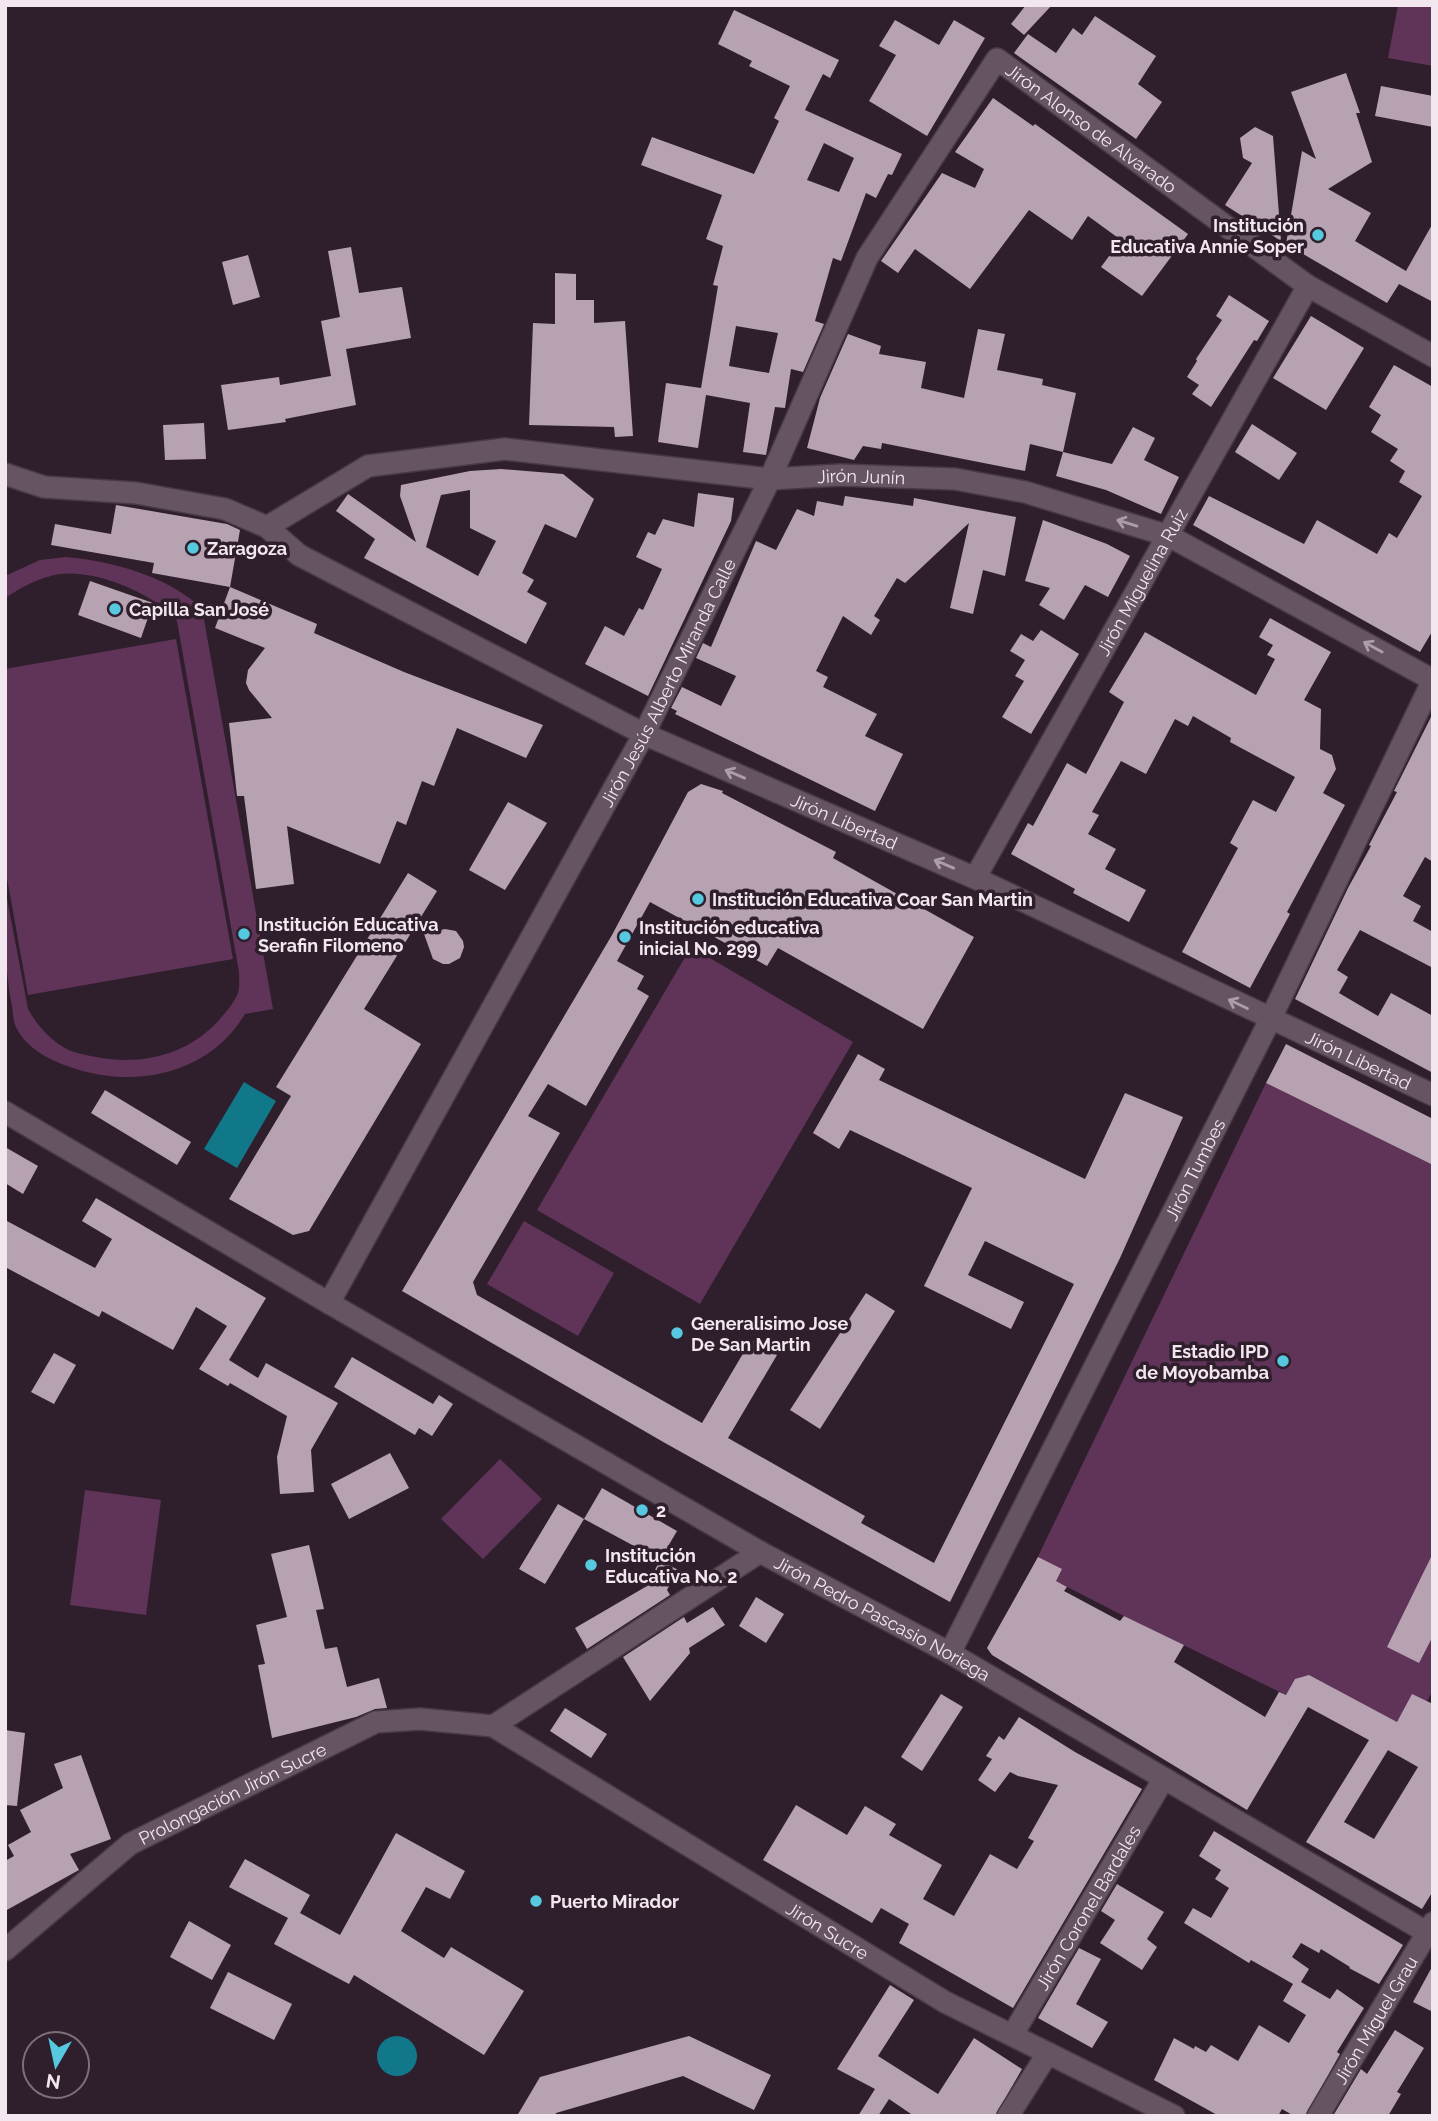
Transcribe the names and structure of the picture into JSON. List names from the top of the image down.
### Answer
{
  "streets": {
    "street": [
      "Jirón Alonso de Alvarado",
      "Jirón Junín",
      "Jirón Miguelina Ruiz",
      "Jirón Jesús Alberto Miranda Calle",
      "Jirón Libertad",
      "Jirón Tumbes",
      "Jirón Pedro Pascasio Noriega",
      "Prolongación Jirón Sucre",
      "Jirón Coronel Bardales",
      "Jirón Sucre",
      "Jirón Miguel Grau"
    ]
  },
  "crossings": [
    ["Jirón Alonso de Alvarado", "Jirón Miguelina Ruiz"],
    ["Jirón Alonso de Alvarado", "Jirón Jesús Alberto Miranda Calle"],
    ["Jirón Junín", "Jirón Miguelina Ruiz"],
    ["Jirón Junín", "Jirón Jesús Alberto Miranda Calle"],
    ["Jirón Junín", "Jirón Libertad"],
    ["Jirón Junín", "Jirón Tumbes"],
    ["Jirón Miguelina Ruiz", "Jirón Libertad"],
    ["Jirón Jesús Alberto Miranda Calle", "Jirón Libertad"],
    ["Jirón Jesús Alberto Miranda Calle", "Jirón Pedro Pascasio Noriega"],
    ["Jirón Libertad", "Jirón Tumbes"],
    ["Jirón Tumbes", "Jirón Pedro Pascasio Noriega"],
    ["Jirón Pedro Pascasio Noriega", "Jirón Coronel Bardales"],
    ["Jirón Pedro Pascasio Noriega", "Jirón Miguel Grau"],
    ["Prolongación Jirón Sucre", "Jirón Sucre"],
    ["Jirón Coronel Bardales", "Jirón Sucre"]
  ],
  "one_way": ["Jirón Junín", "Jirón Libertad"],
  "places": [
    "Institución Educativa Annie Soper",
    "Zaragoza",
    "Capilla San José",
    "Institución Educativa Coar San Martin",
    "Institución Educativa Serafin Filomeno",
    "Institución educativa inicial No. 299",
    "Generalisimo Jose De San Martin",
    "Estadio IPD de Moyobamba",
    "2",
    "Institución Educativa No. 2",
    "Puerto Mirador"
  ],
  "north": "bottom"
}
